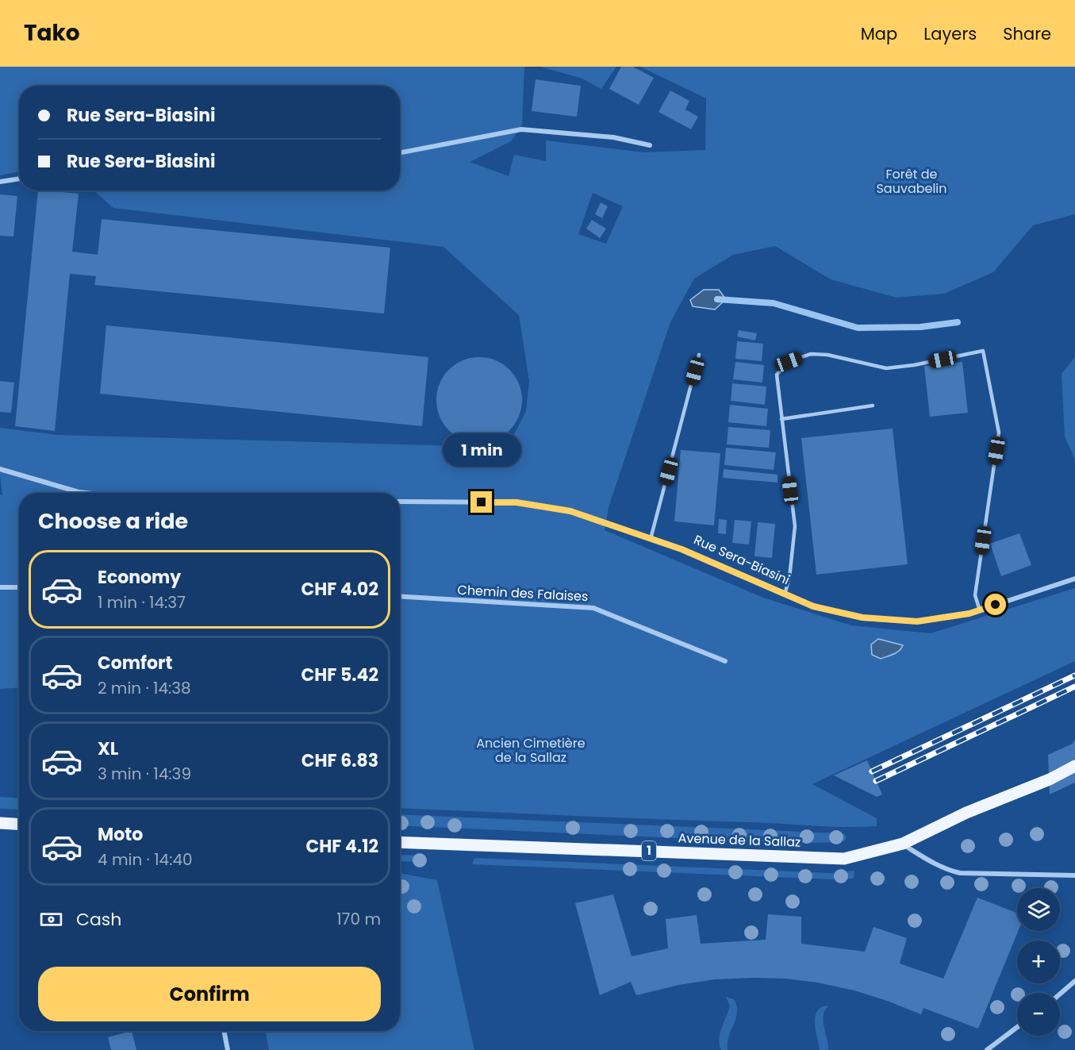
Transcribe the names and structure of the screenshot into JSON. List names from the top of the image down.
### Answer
{
  "streets": {
    "main road": ["Avenue de la Sallaz", "1"],
    "street": ["Rue Sera-Biasini", "Chemin des Falaises"]
  },
  "crossings": [
    ["Avenue de la Sallaz", "1"]
  ],
  "parks": ["Forêt de Sauvabelin", "Ancien Cimetière de la Sallaz"],
  "page": {
    "header": "Tako",
    "nav": ["Map", "Layers", "Share"],
    "banner": ["Rue Sera-Biasini", "Rue Sera-Biasini"],
    "bubble": "1 min",
    "heading": "Choose a ride",
    "list": [
      {
        "name": "Economy",
        "note": "1 min · 14:37",
        "value": "CHF 4.02"
      },
      {
        "name": "Comfort",
        "note": "2 min · 14:38",
        "value": "CHF 5.42"
      },
      {
        "name": "XL",
        "note": "3 min · 14:39",
        "value": "CHF 6.83"
      },
      {
        "name": "Moto",
        "note": "4 min · 14:40",
        "value": "CHF 4.12"
      }
    ],
    "map_buttons": ["+", "−"],
    "pay": ["Cash", "170 m"],
    "buttons": "Confirm"
  }
}
